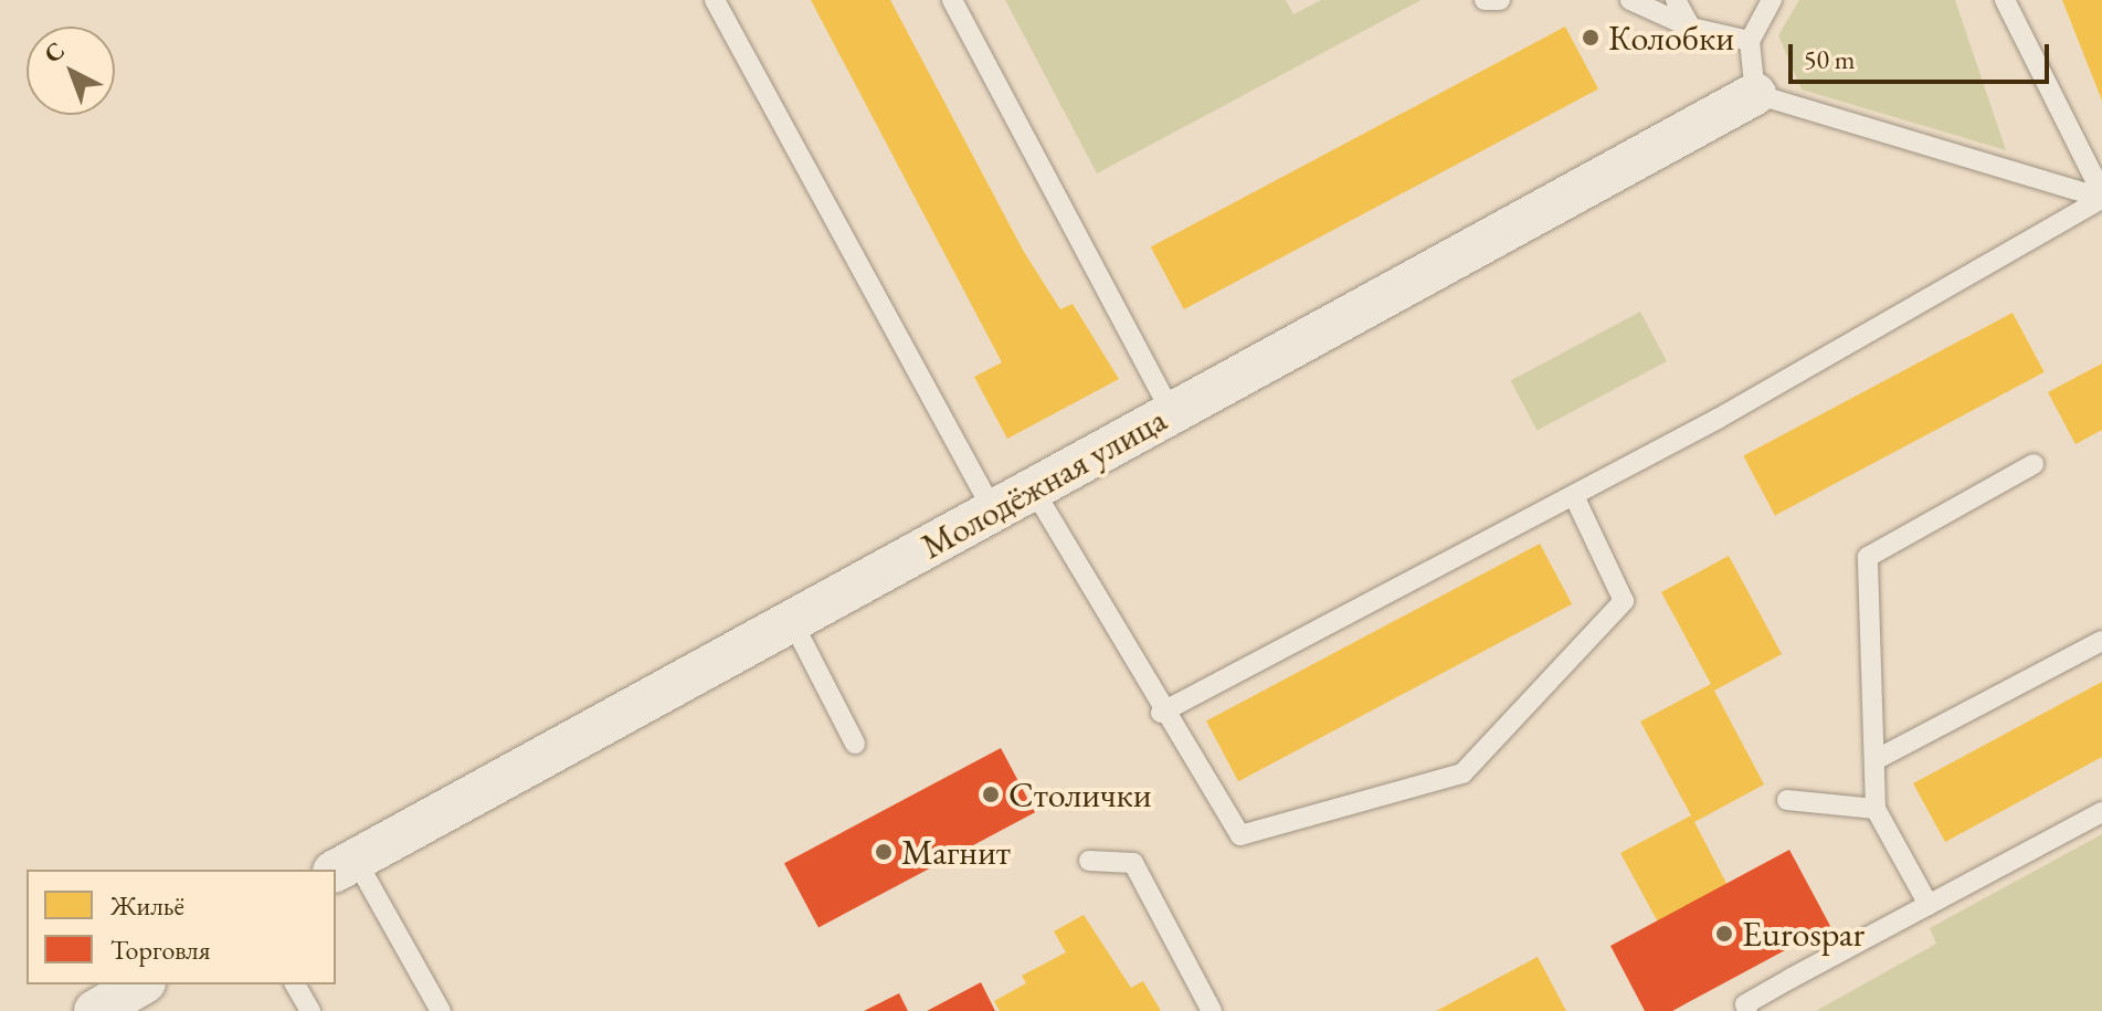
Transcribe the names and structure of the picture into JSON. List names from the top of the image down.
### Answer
{
  "streets": {
    "street": ["Молодёжная улица"]
  },
  "places": [
    "Колобки",
    "Столички",
    "Магнит",
    "Eurospar"
  ],
  "legend": ["Жильё", "Торговля"],
  "scale_bar": "50 m",
  "north": "top left"
}
